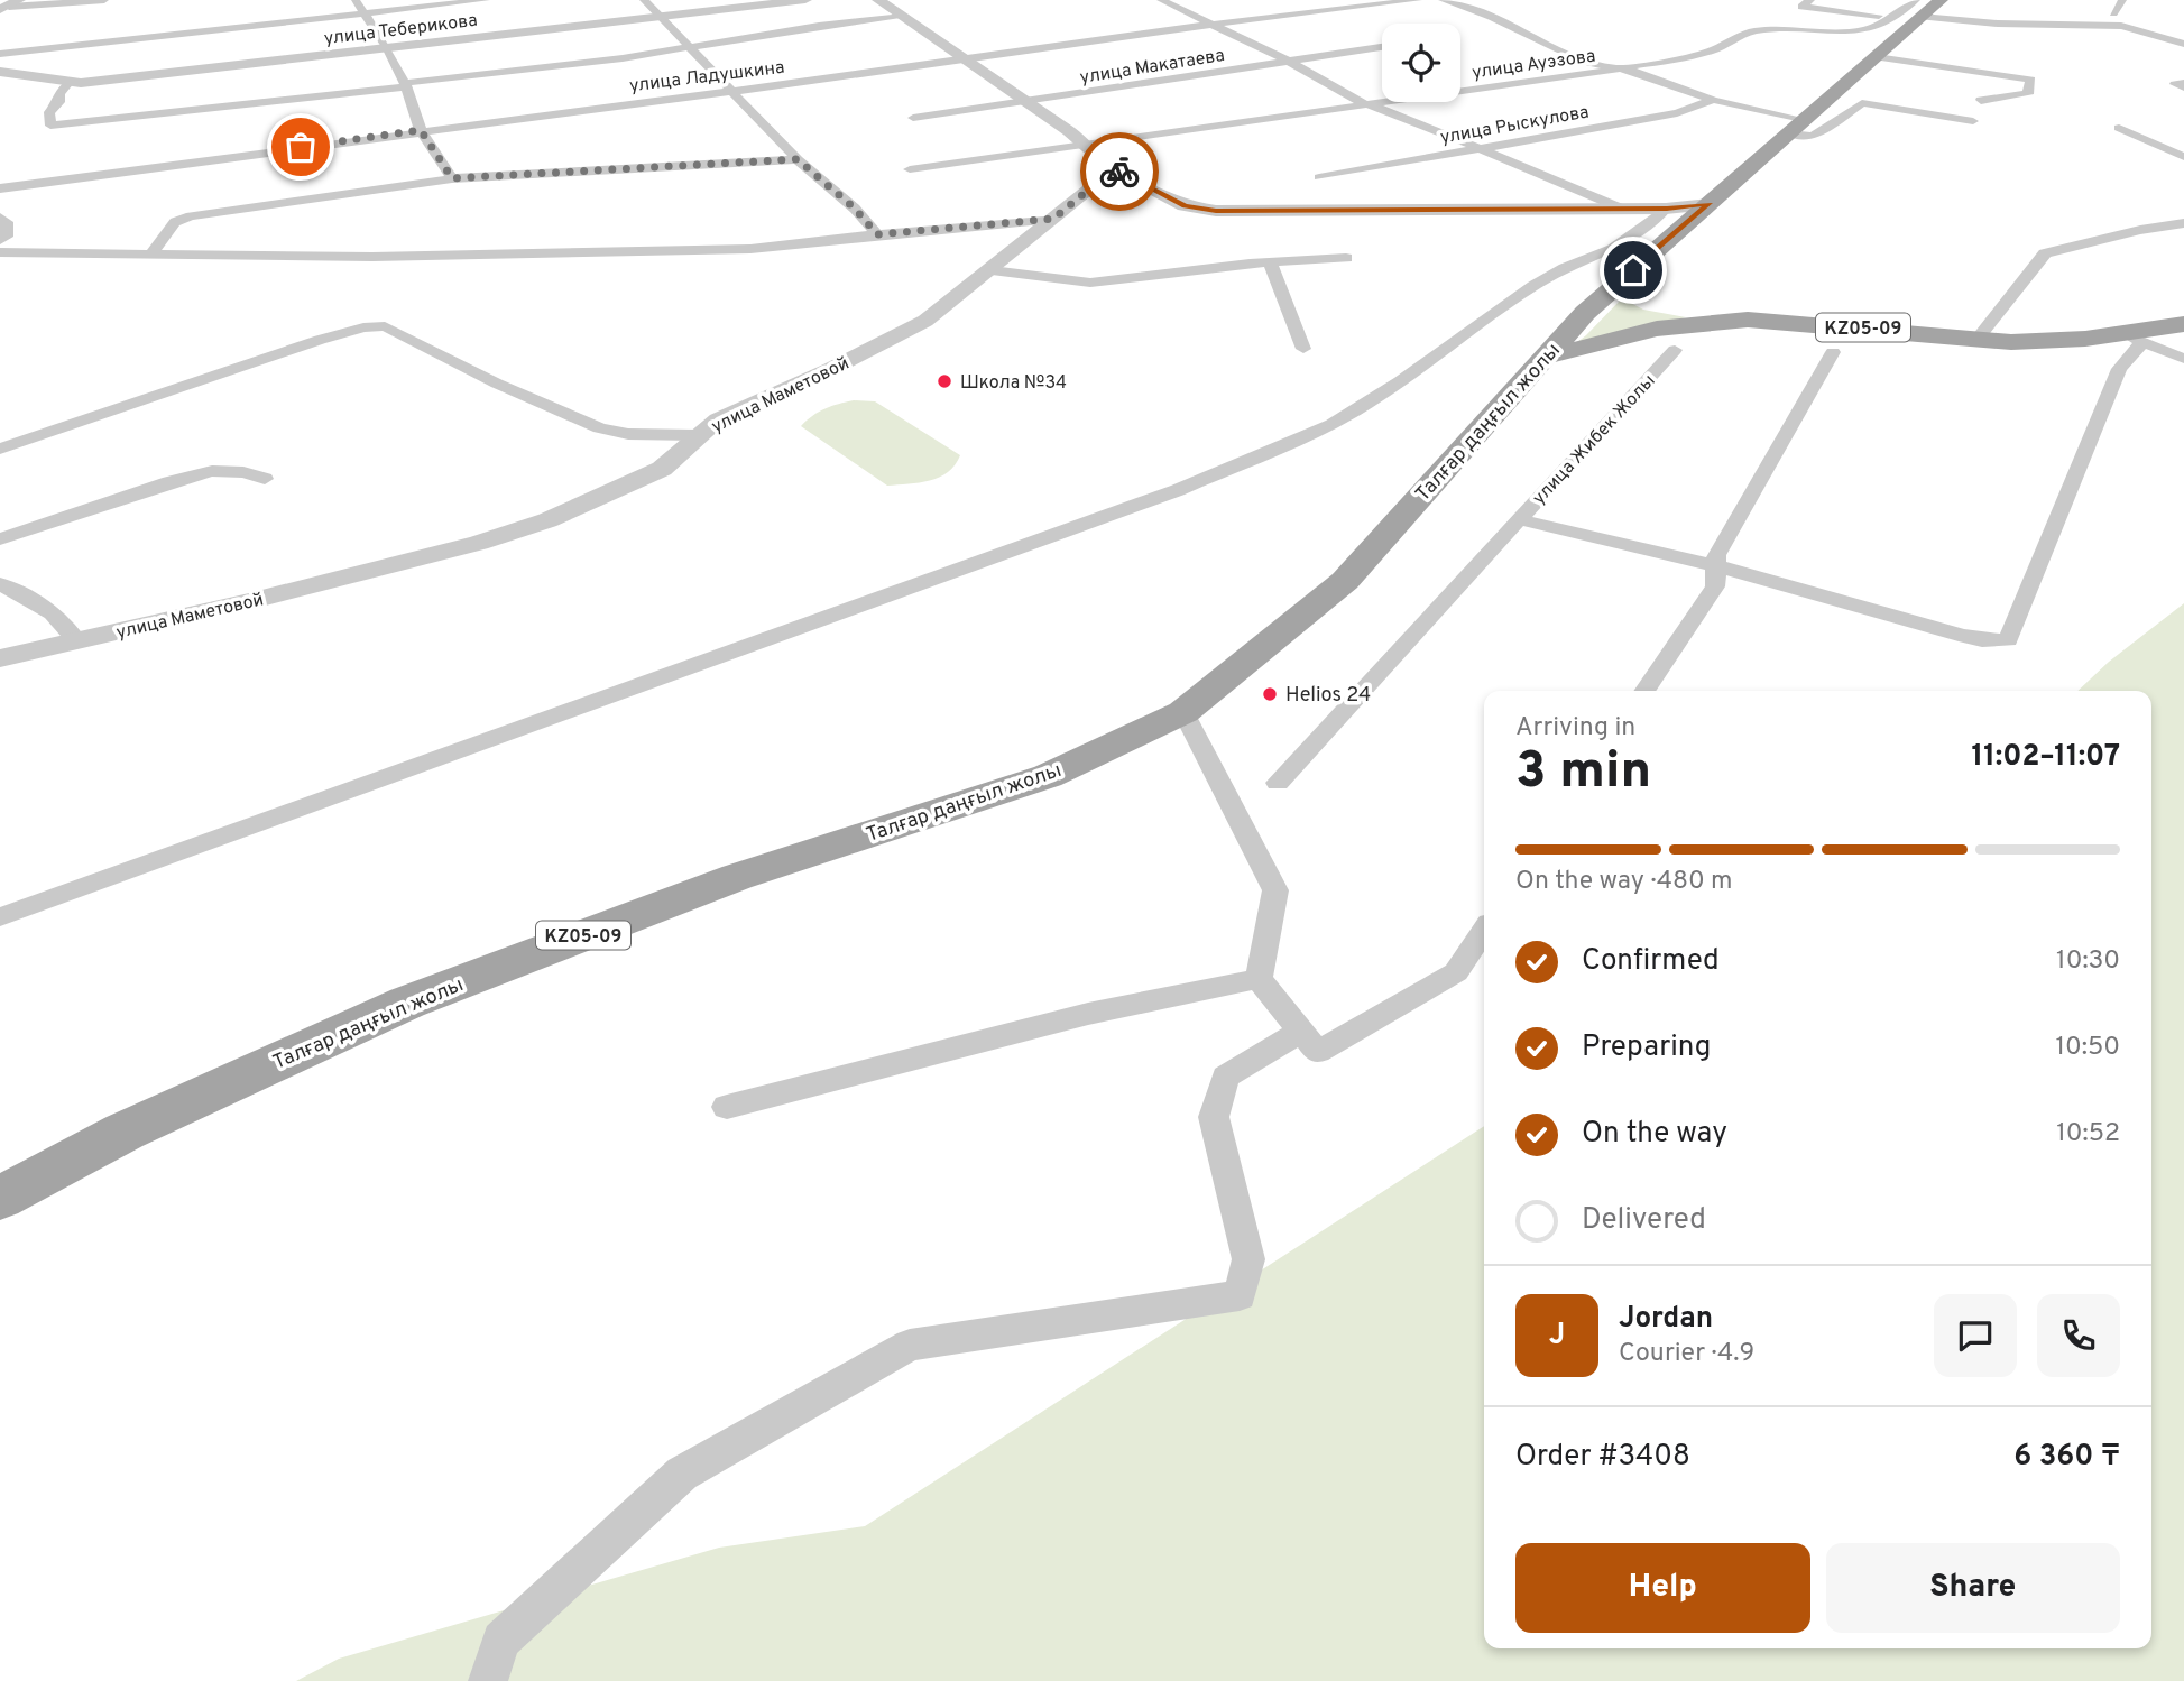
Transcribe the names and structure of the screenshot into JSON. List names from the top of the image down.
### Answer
{
  "streets": {
    "main road": ["KZ05-09", "Талғар даңғыл жолы"],
    "street": [
      "улица Теберикова",
      "улица Ауэзова",
      "улица Макатаева",
      "улица Ладушкина",
      "улица Рыскулова",
      "улица Маметовой",
      "улица Жибек Жолы"
    ]
  },
  "crossings": [
    ["улица Ауэзова", "Талғар даңғыл жолы"],
    ["KZ05-09", "Талғар даңғыл жолы"]
  ],
  "places": ["Школа №34", "Helios 24"],
  "page": {
    "heading": ["3 min", "Arriving in", "11:02–11:07"],
    "panel": [
      "Jordan",
      "Courier · 4.9",
      "Order #3408",
      "6 360 ₸"
    ],
    "bar": "On the way · 480 m",
    "list": [
      ["Confirmed", "10:30"],
      ["Preparing", "10:50"],
      ["On the way", "10:52"],
      "Delivered"
    ],
    "round": "J",
    "buttons": ["Help", "Share"]
  }
}
